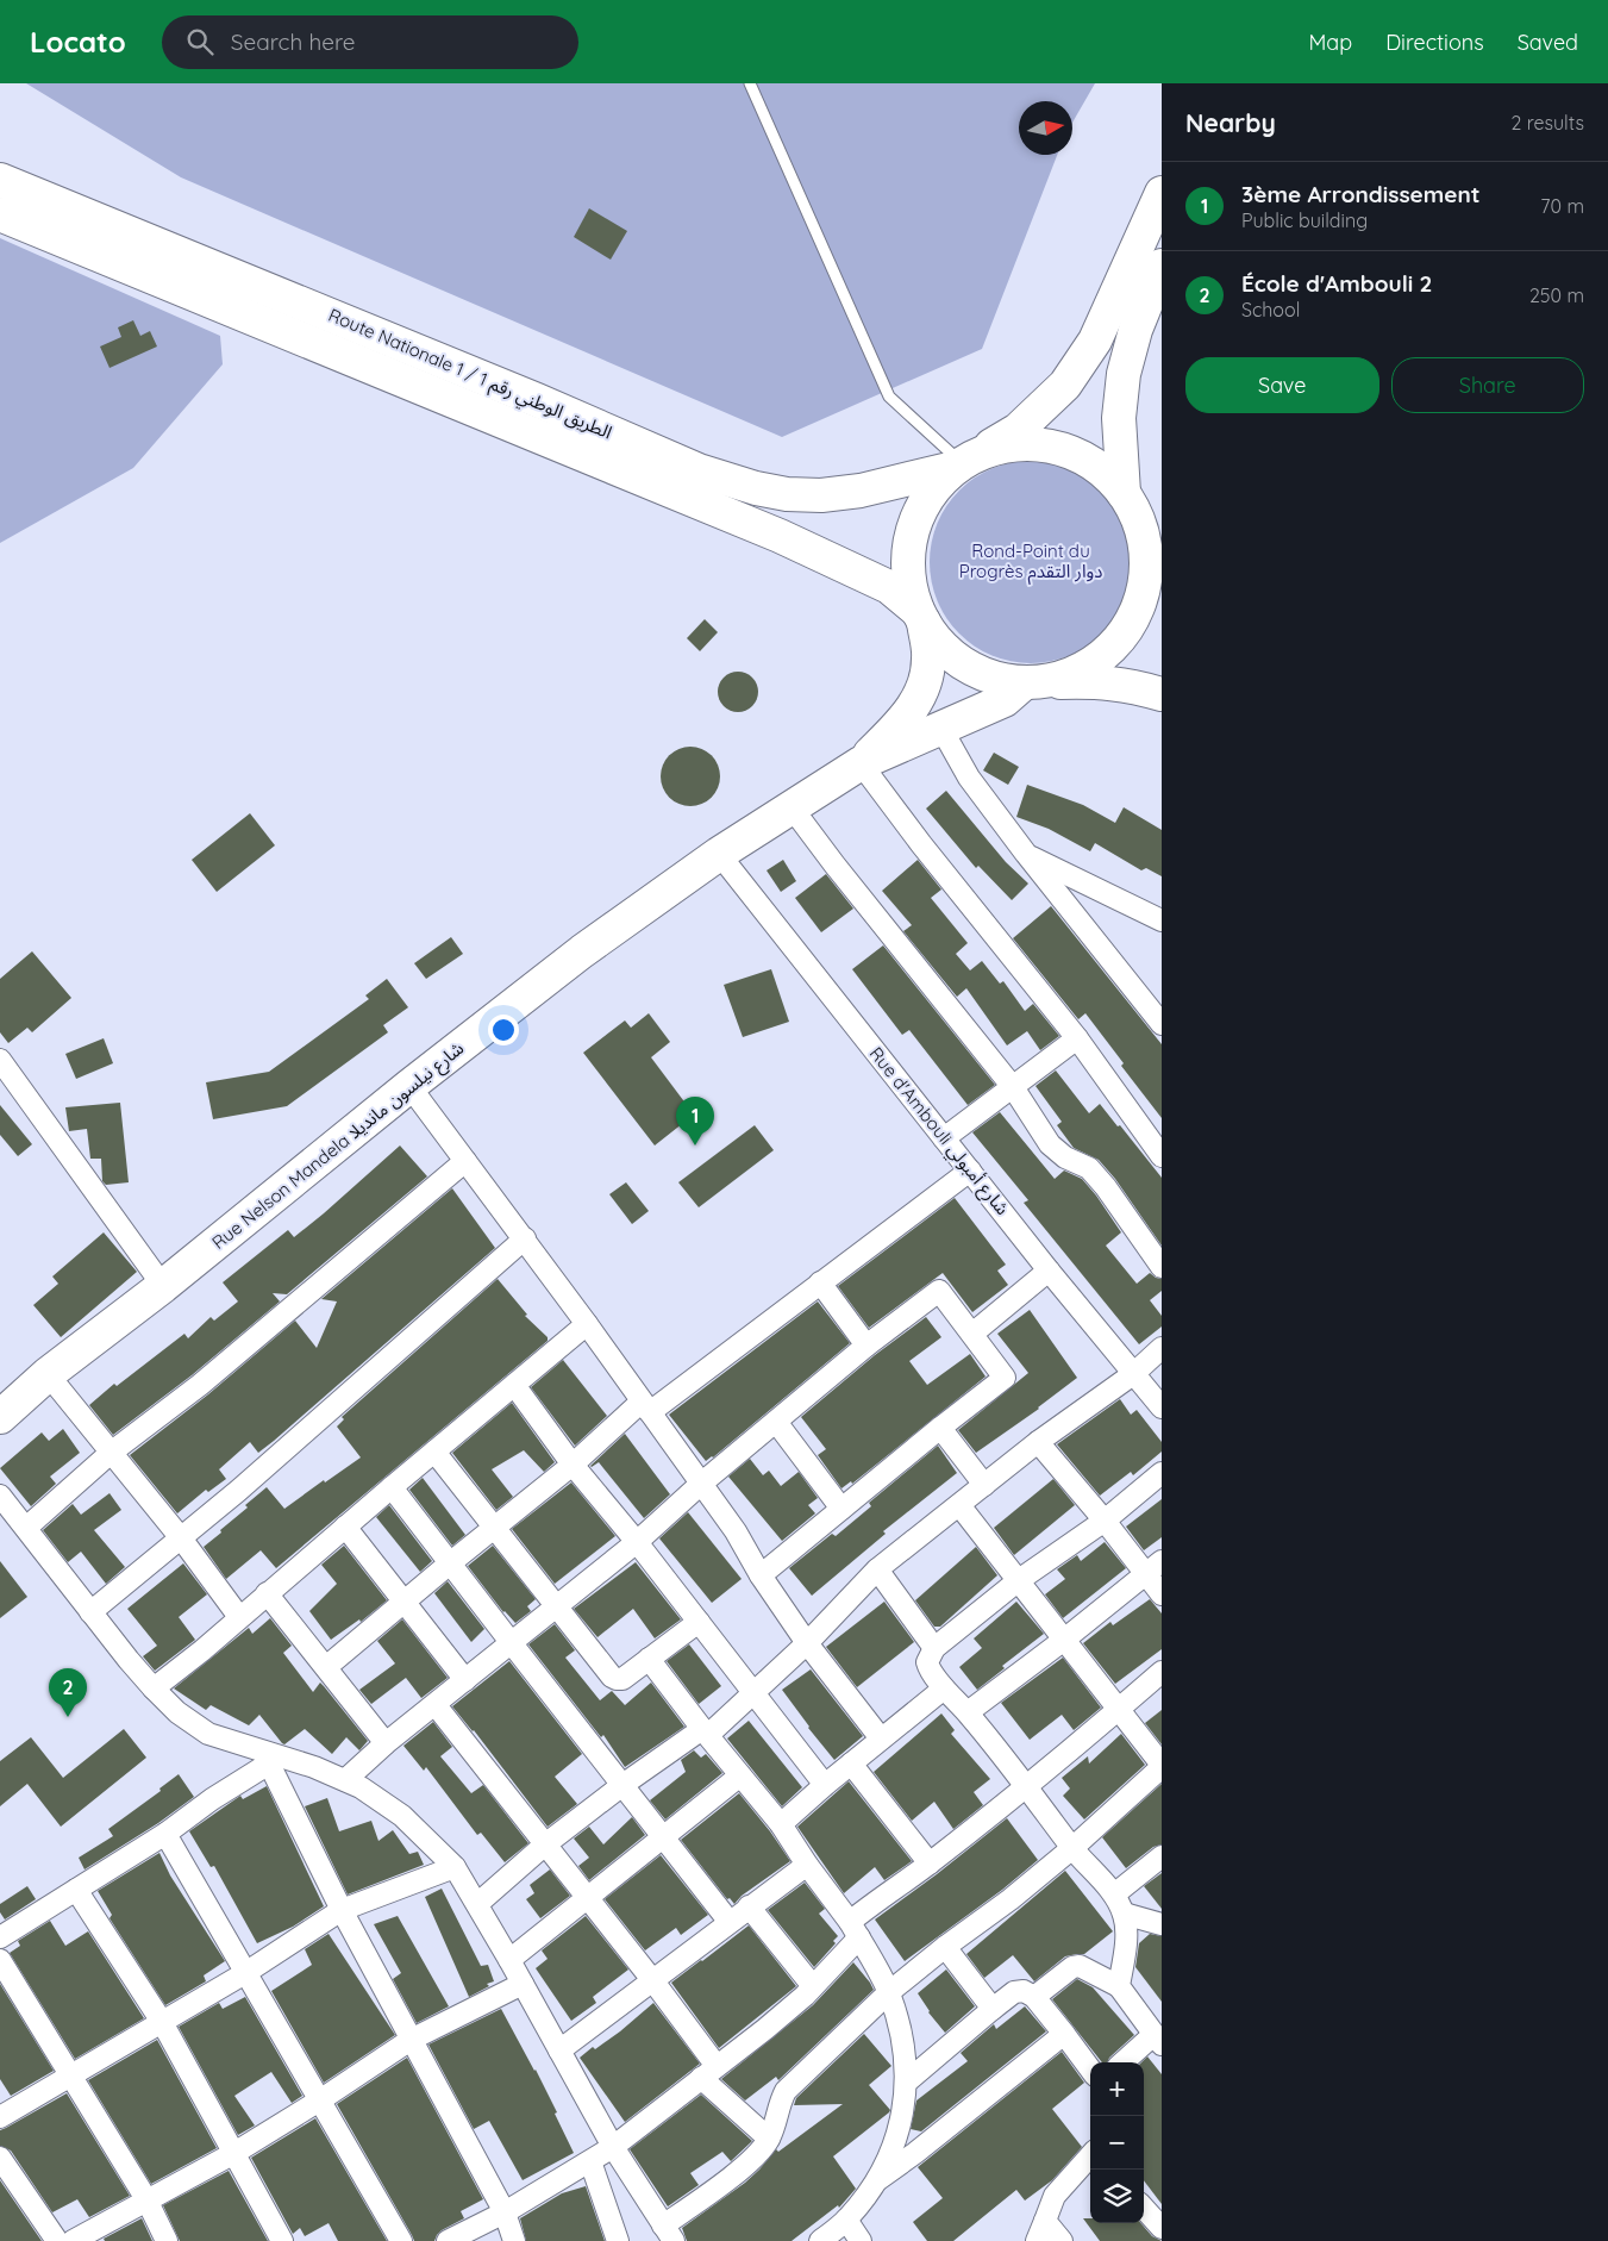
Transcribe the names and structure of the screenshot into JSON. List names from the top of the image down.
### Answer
{
  "streets": {
    "main road": ["Route Nationale 1 / الطريق الوطني رقم 1", "Rue Nelson Mandela شارع نيلسون مانديلا"],
    "street": ["Rue d'Ambouli شارع أمبولي"]
  },
  "crossings": [
    ["Route Nationale 1 / الطريق الوطني رقم 1", "Rue Nelson Mandela شارع نيلسون مانديلا"],
    ["Rue d'Ambouli شارع أمبولي", "Rue Nelson Mandela شارع نيلسون مانديلا"]
  ],
  "parks": ["Rond-Point du Progrès دوار التقدم"],
  "north": "right",
  "page": {
    "header": "Locato",
    "search": "Search here",
    "nav": ["Map", "Directions", "Saved"],
    "heading": ["Nearby", "2 results"],
    "list": [
      {
        "mark": "1",
        "name": "3ème Arrondissement",
        "note": "Public building",
        "value": "70 m"
      },
      {
        "mark": "2",
        "name": "École d'Ambouli 2",
        "note": "School",
        "value": "250 m"
      }
    ],
    "buttons": ["Save", "Share"],
    "pins": ["1", "2"],
    "map_buttons": ["+", "−"]
  }
}
